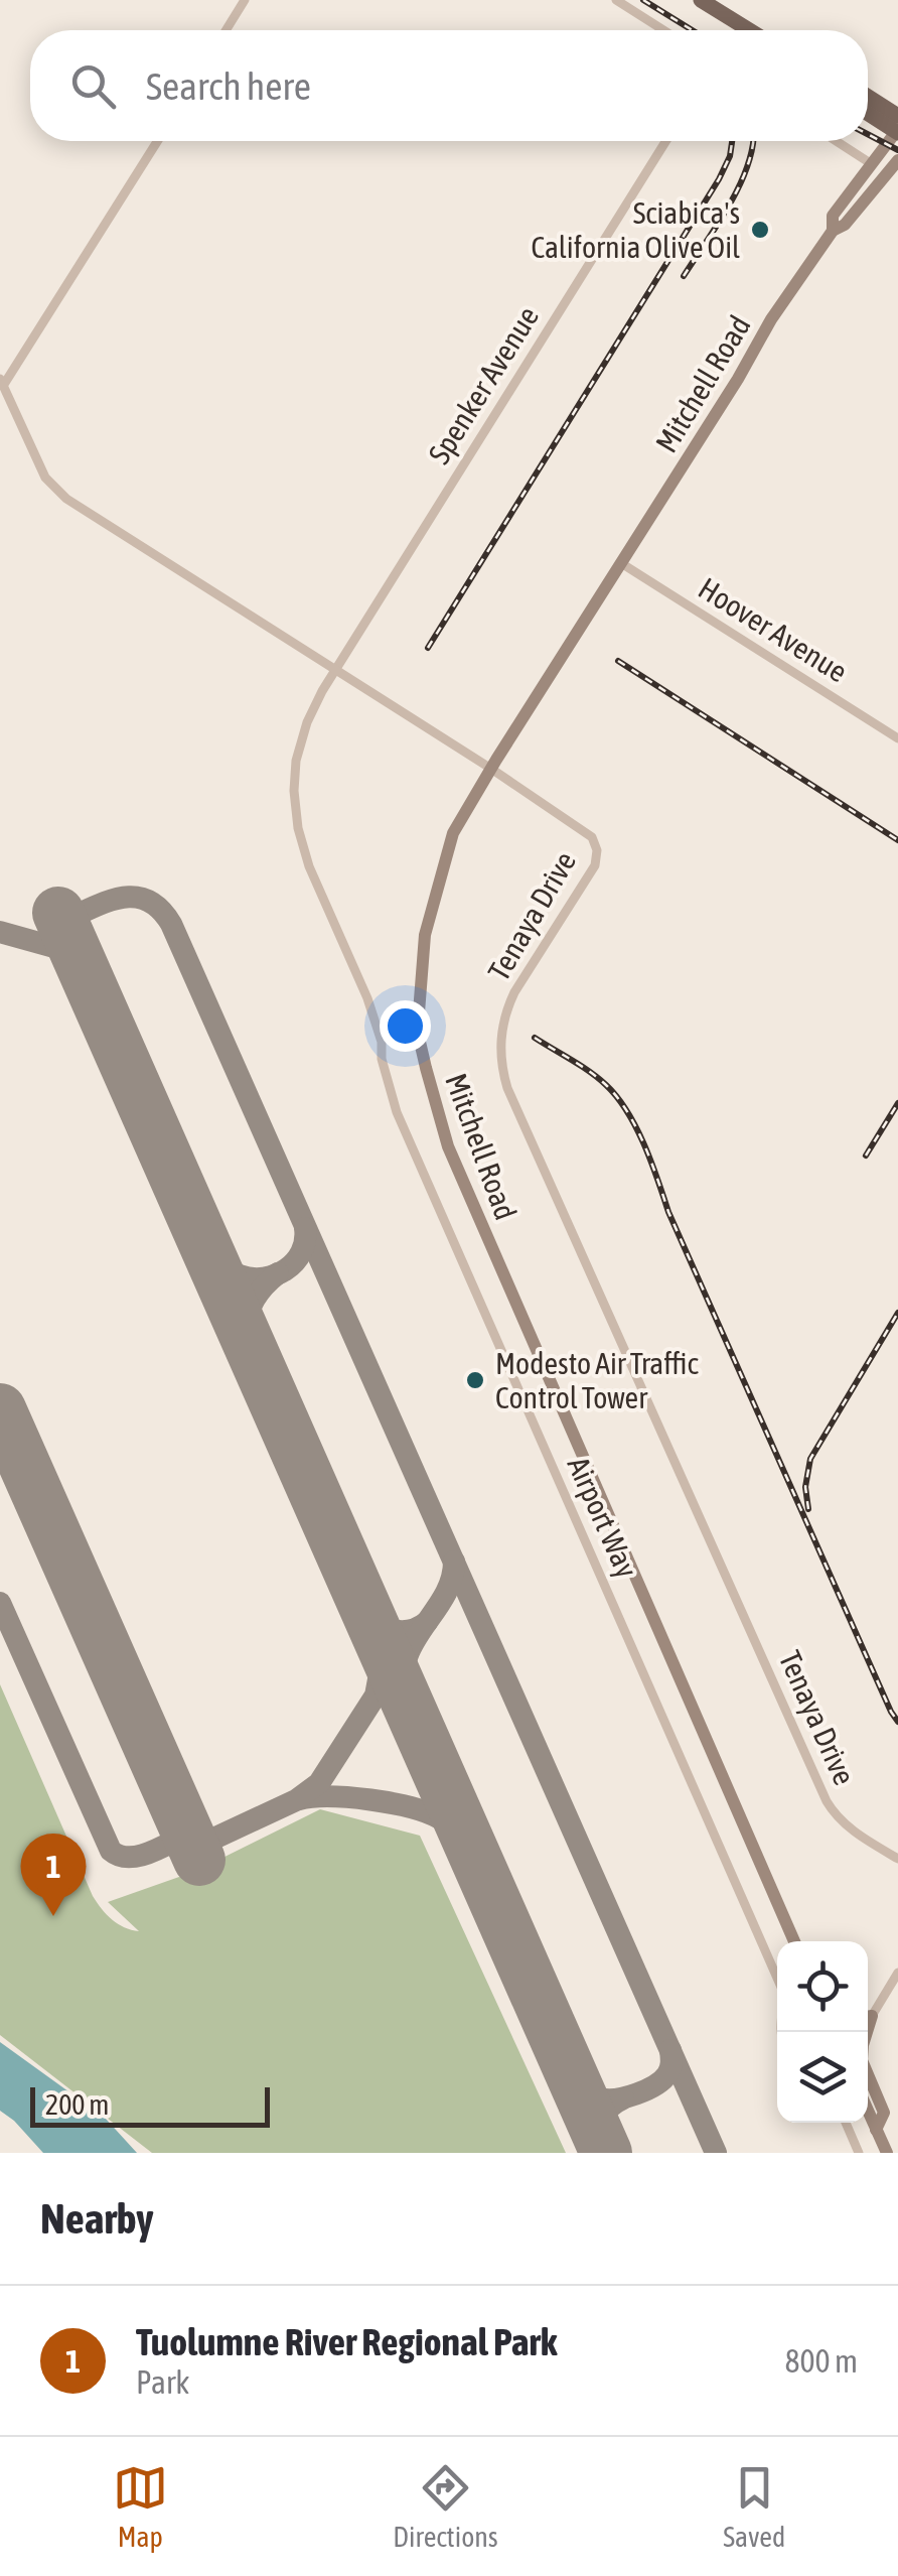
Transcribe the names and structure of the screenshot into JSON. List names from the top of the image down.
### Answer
{
  "streets": {
    "main road": ["Mitchell Road"],
    "street": [
      "Spenker Avenue",
      "Hoover Avenue",
      "Tenaya Drive",
      "Airport Way"
    ]
  },
  "crossings": [
    ["Mitchell Road", "Hoover Avenue"],
    ["Mitchell Road", "Tenaya Drive"],
    ["Spenker Avenue", "Tenaya Drive"],
    ["Spenker Avenue", "Airport Way"],
    ["Tenaya Drive", "Airport Way"]
  ],
  "places": ["Sciabica's California Olive Oil", "Modesto Air Traffic Control Tower"],
  "scale_bar": "200 m",
  "page": {
    "search": "Search here",
    "pins": "1",
    "scale": "200 m",
    "heading": "Nearby",
    "list": [
      {
        "mark": "1",
        "name": "Tuolumne River Regional Park",
        "note": "Park",
        "value": "800 m"
      }
    ],
    "nav": ["Map", "Directions", "Saved"]
  }
}
